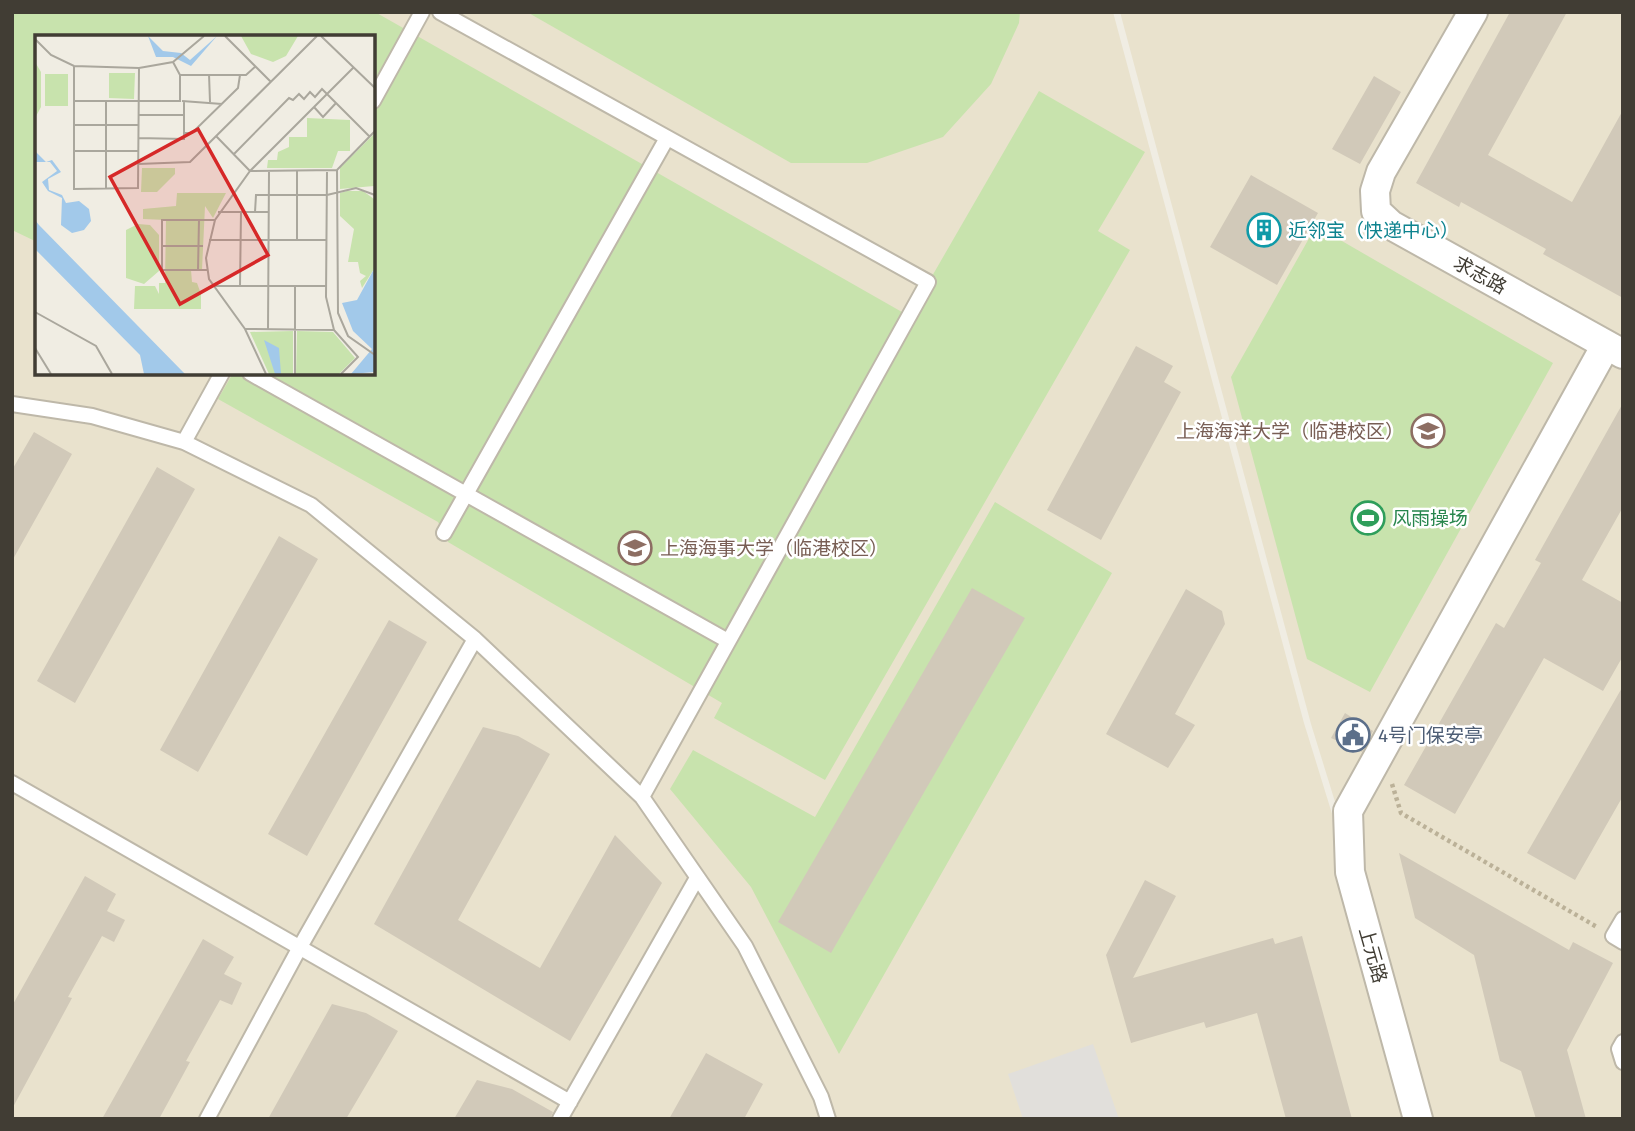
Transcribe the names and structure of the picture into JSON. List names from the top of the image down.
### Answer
{
  "streets": {
    "street": ["求志路", "上元路"]
  },
  "crossings": [
    ["求志路", "上元路"]
  ],
  "places": {
    "building": ["近邻宝（快递中心）"],
    "school or university": ["上海海洋大学（临港校区）", "上海海事大学（临港校区）"],
    "sports": ["风雨操场"],
    "public building": ["4号门保安亭"]
  }
}
